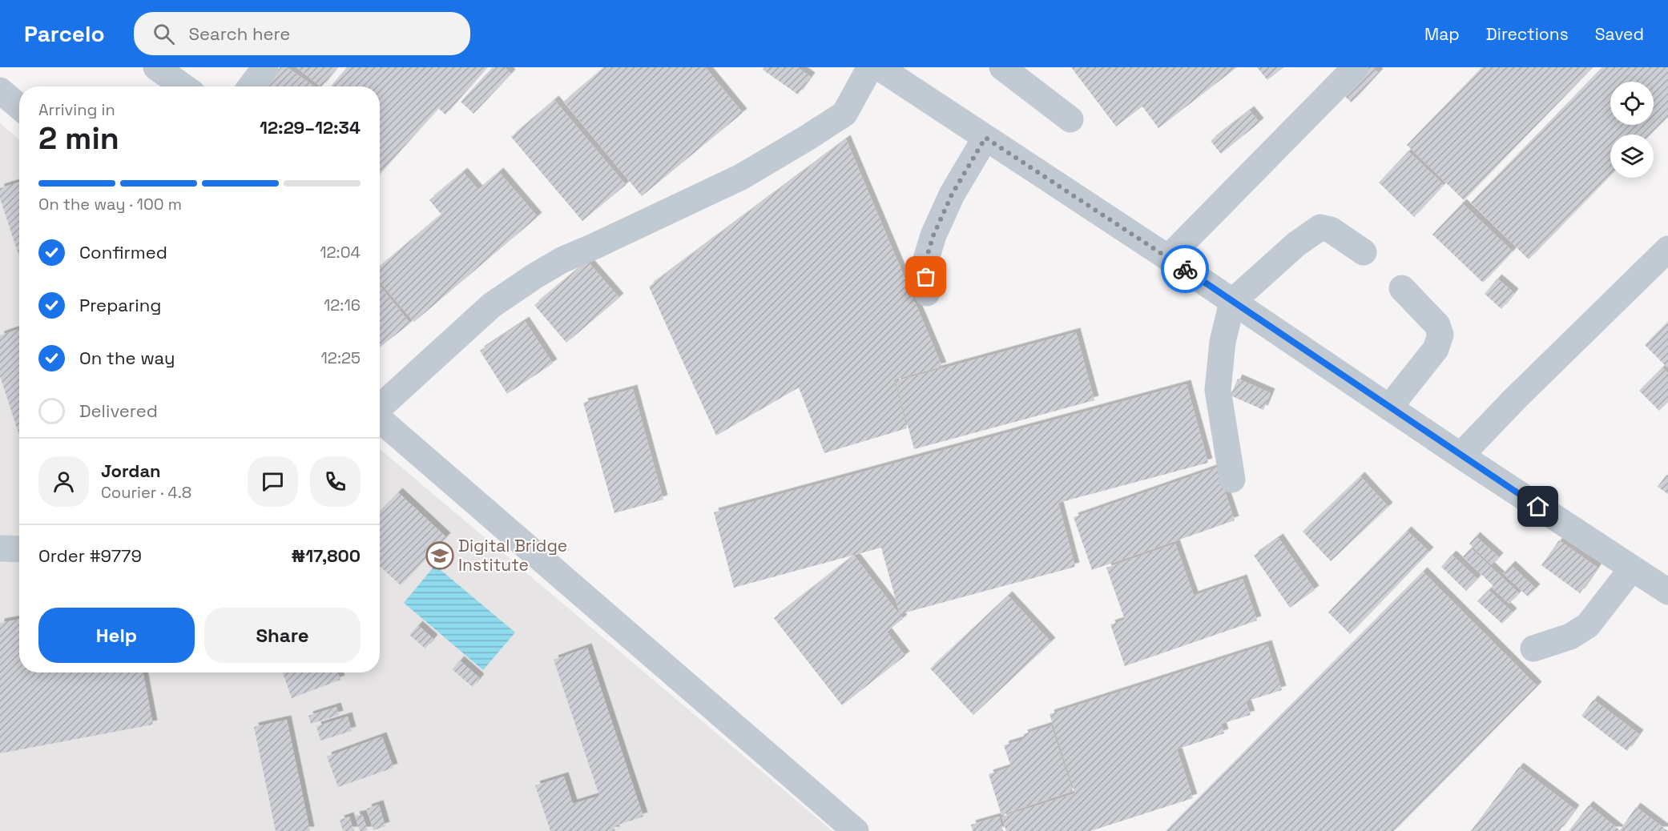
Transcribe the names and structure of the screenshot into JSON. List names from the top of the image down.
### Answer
{
  "places": {
    "school or university": ["Digital Bridge Institute"]
  },
  "page": {
    "header": "Parcelo",
    "search": "Search here",
    "nav": ["Map", "Directions", "Saved"],
    "heading": ["2 min", "Arriving in", "12:29–12:34"],
    "panel": [
      "Jordan",
      "Courier · 4.8",
      "Order #9779",
      "₦17,800"
    ],
    "bar": "On the way · 100 m",
    "list": [
      ["Confirmed", "12:04"],
      ["Preparing", "12:16"],
      ["On the way", "12:25"],
      "Delivered"
    ],
    "buttons": ["Help", "Share"]
  }
}
